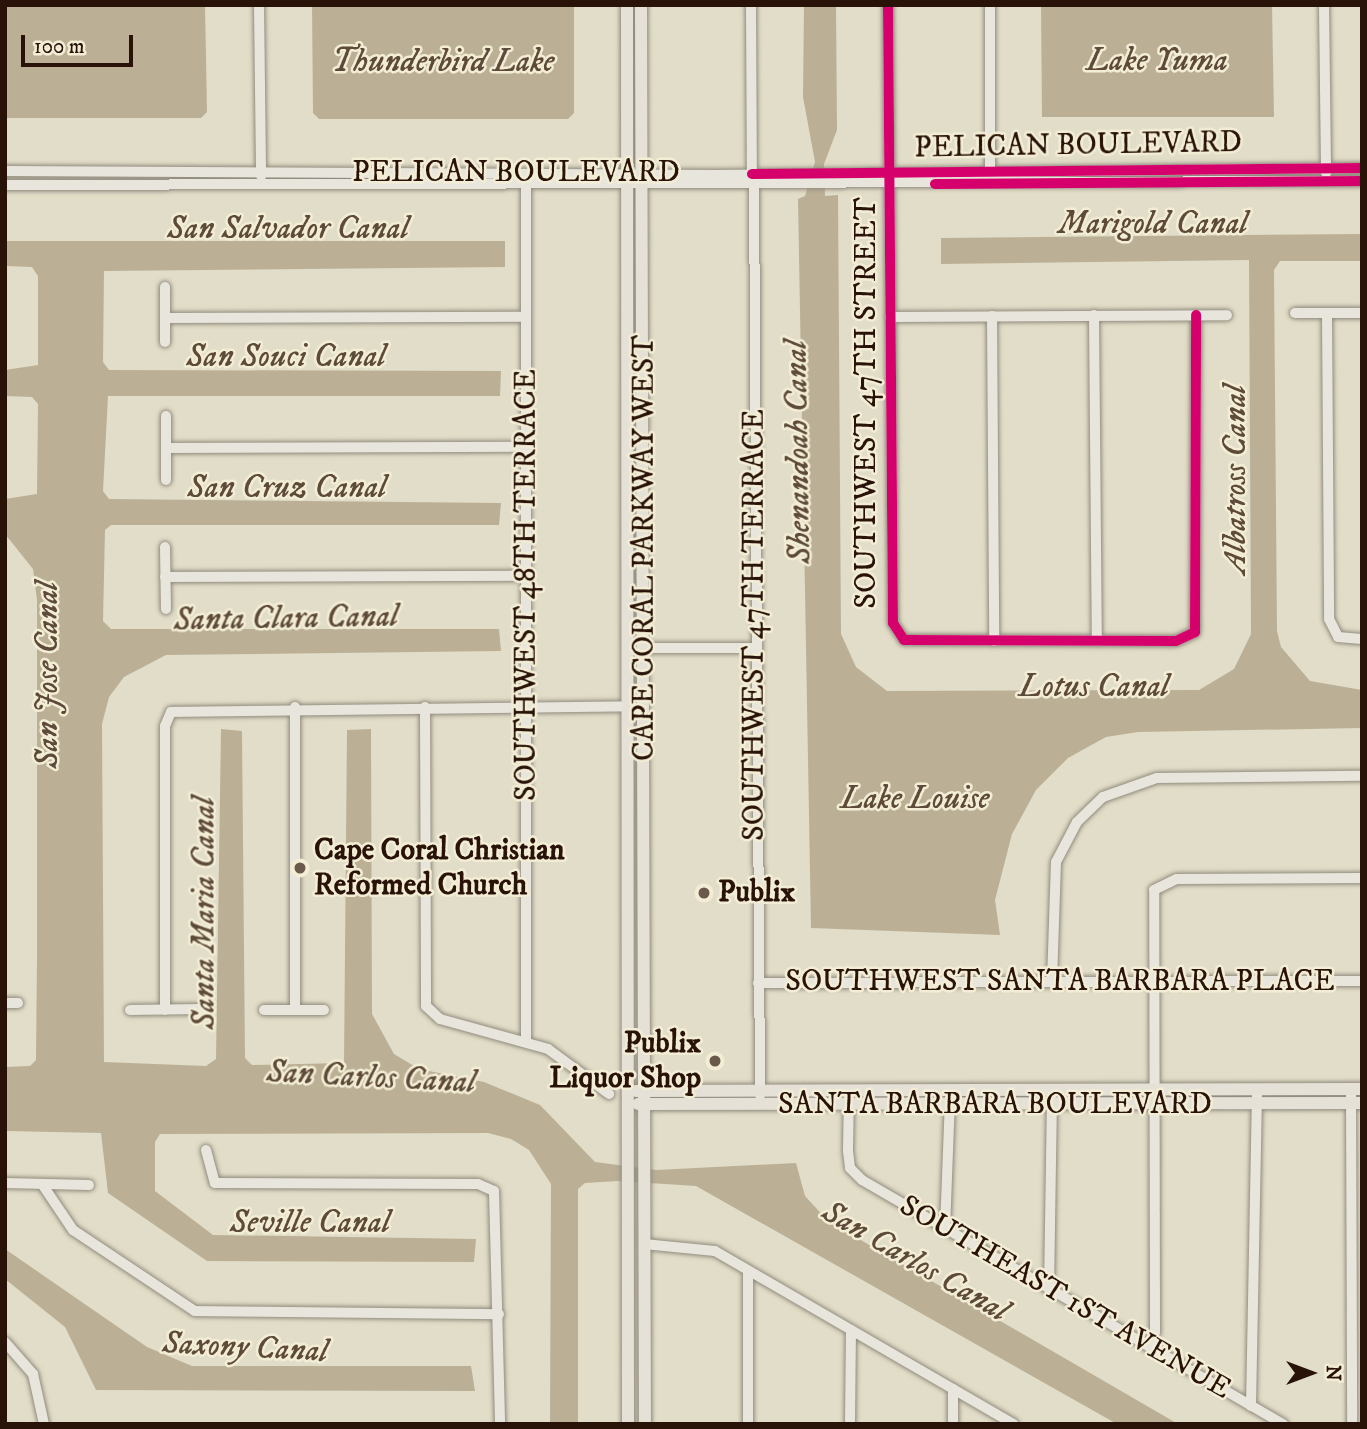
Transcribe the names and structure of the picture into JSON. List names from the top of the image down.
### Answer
{
  "streets": {
    "main road": ["CAPE CORAL PARKWAY WEST", "SANTA BARBARA BOULEVARD"],
    "street": [
      "PELICAN BOULEVARD",
      "SOUTHWEST 47TH STREET",
      "SOUTHWEST 48TH TERRACE",
      "SOUTHWEST 47TH TERRACE",
      "SOUTHWEST SANTA BARBARA PLACE",
      "SOUTHEAST 1ST AVENUE"
    ]
  },
  "crossings": [
    ["PELICAN BOULEVARD", "SOUTHWEST 47TH STREET"],
    ["PELICAN BOULEVARD", "CAPE CORAL PARKWAY WEST"],
    ["PELICAN BOULEVARD", "SOUTHWEST 48TH TERRACE"],
    ["PELICAN BOULEVARD", "SOUTHWEST 47TH TERRACE"],
    ["CAPE CORAL PARKWAY WEST", "SANTA BARBARA BOULEVARD"],
    ["SOUTHWEST 47TH TERRACE", "SOUTHWEST SANTA BARBARA PLACE"],
    ["SOUTHWEST 47TH TERRACE", "SANTA BARBARA BOULEVARD"],
    ["SANTA BARBARA BOULEVARD", "SOUTHEAST 1ST AVENUE"]
  ],
  "water": [
    "Lake Yuma",
    "Thunderbird Lake",
    "Marigold Canal",
    "San Salvador Canal",
    "San Souci Canal",
    "Shenandoah Canal",
    "Albatross Canal",
    "San Cruz Canal",
    "Santa Clara Canal",
    "San Jose Canal",
    "Lotus Canal",
    "Lake Louise",
    "Santa Maria Canal",
    "San Carlos Canal",
    "Seville Canal",
    "Saxony Canal"
  ],
  "places": ["Cape Coral Christian Reformed Church", "Publix", "Publix Liquor Shop"],
  "scale_bar": "100 m",
  "north": "right"
}
